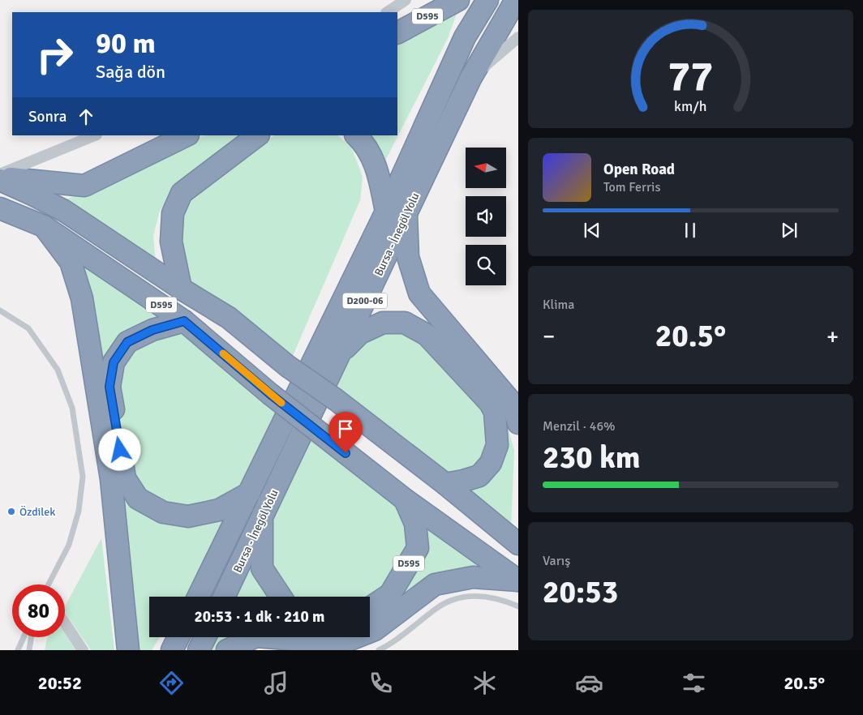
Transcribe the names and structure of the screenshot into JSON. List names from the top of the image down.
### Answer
{
  "streets": {
    "highway": ["D595", "Bursa - İnegöl Yolu", "D200-06"]
  },
  "places": ["Özdilek"],
  "north": "left",
  "page": {
    "turn": ["90 m", "Sağa dön"],
    "then": "Sonra",
    "song": ["Open Road", "Tom Ferris"],
    "tile": [
      "Klima",
      ["Menzil · 46%", "230 km"],
      ["Varış", "20:53"]
    ],
    "heat": ["−", "20.5°", "+"],
    "limit": "80",
    "trip": "20:53 · 1 dk · 210 m",
    "tabs": ["20:52", "20.5°"],
    "gauge": ["77", "km/h"]
  }
}
